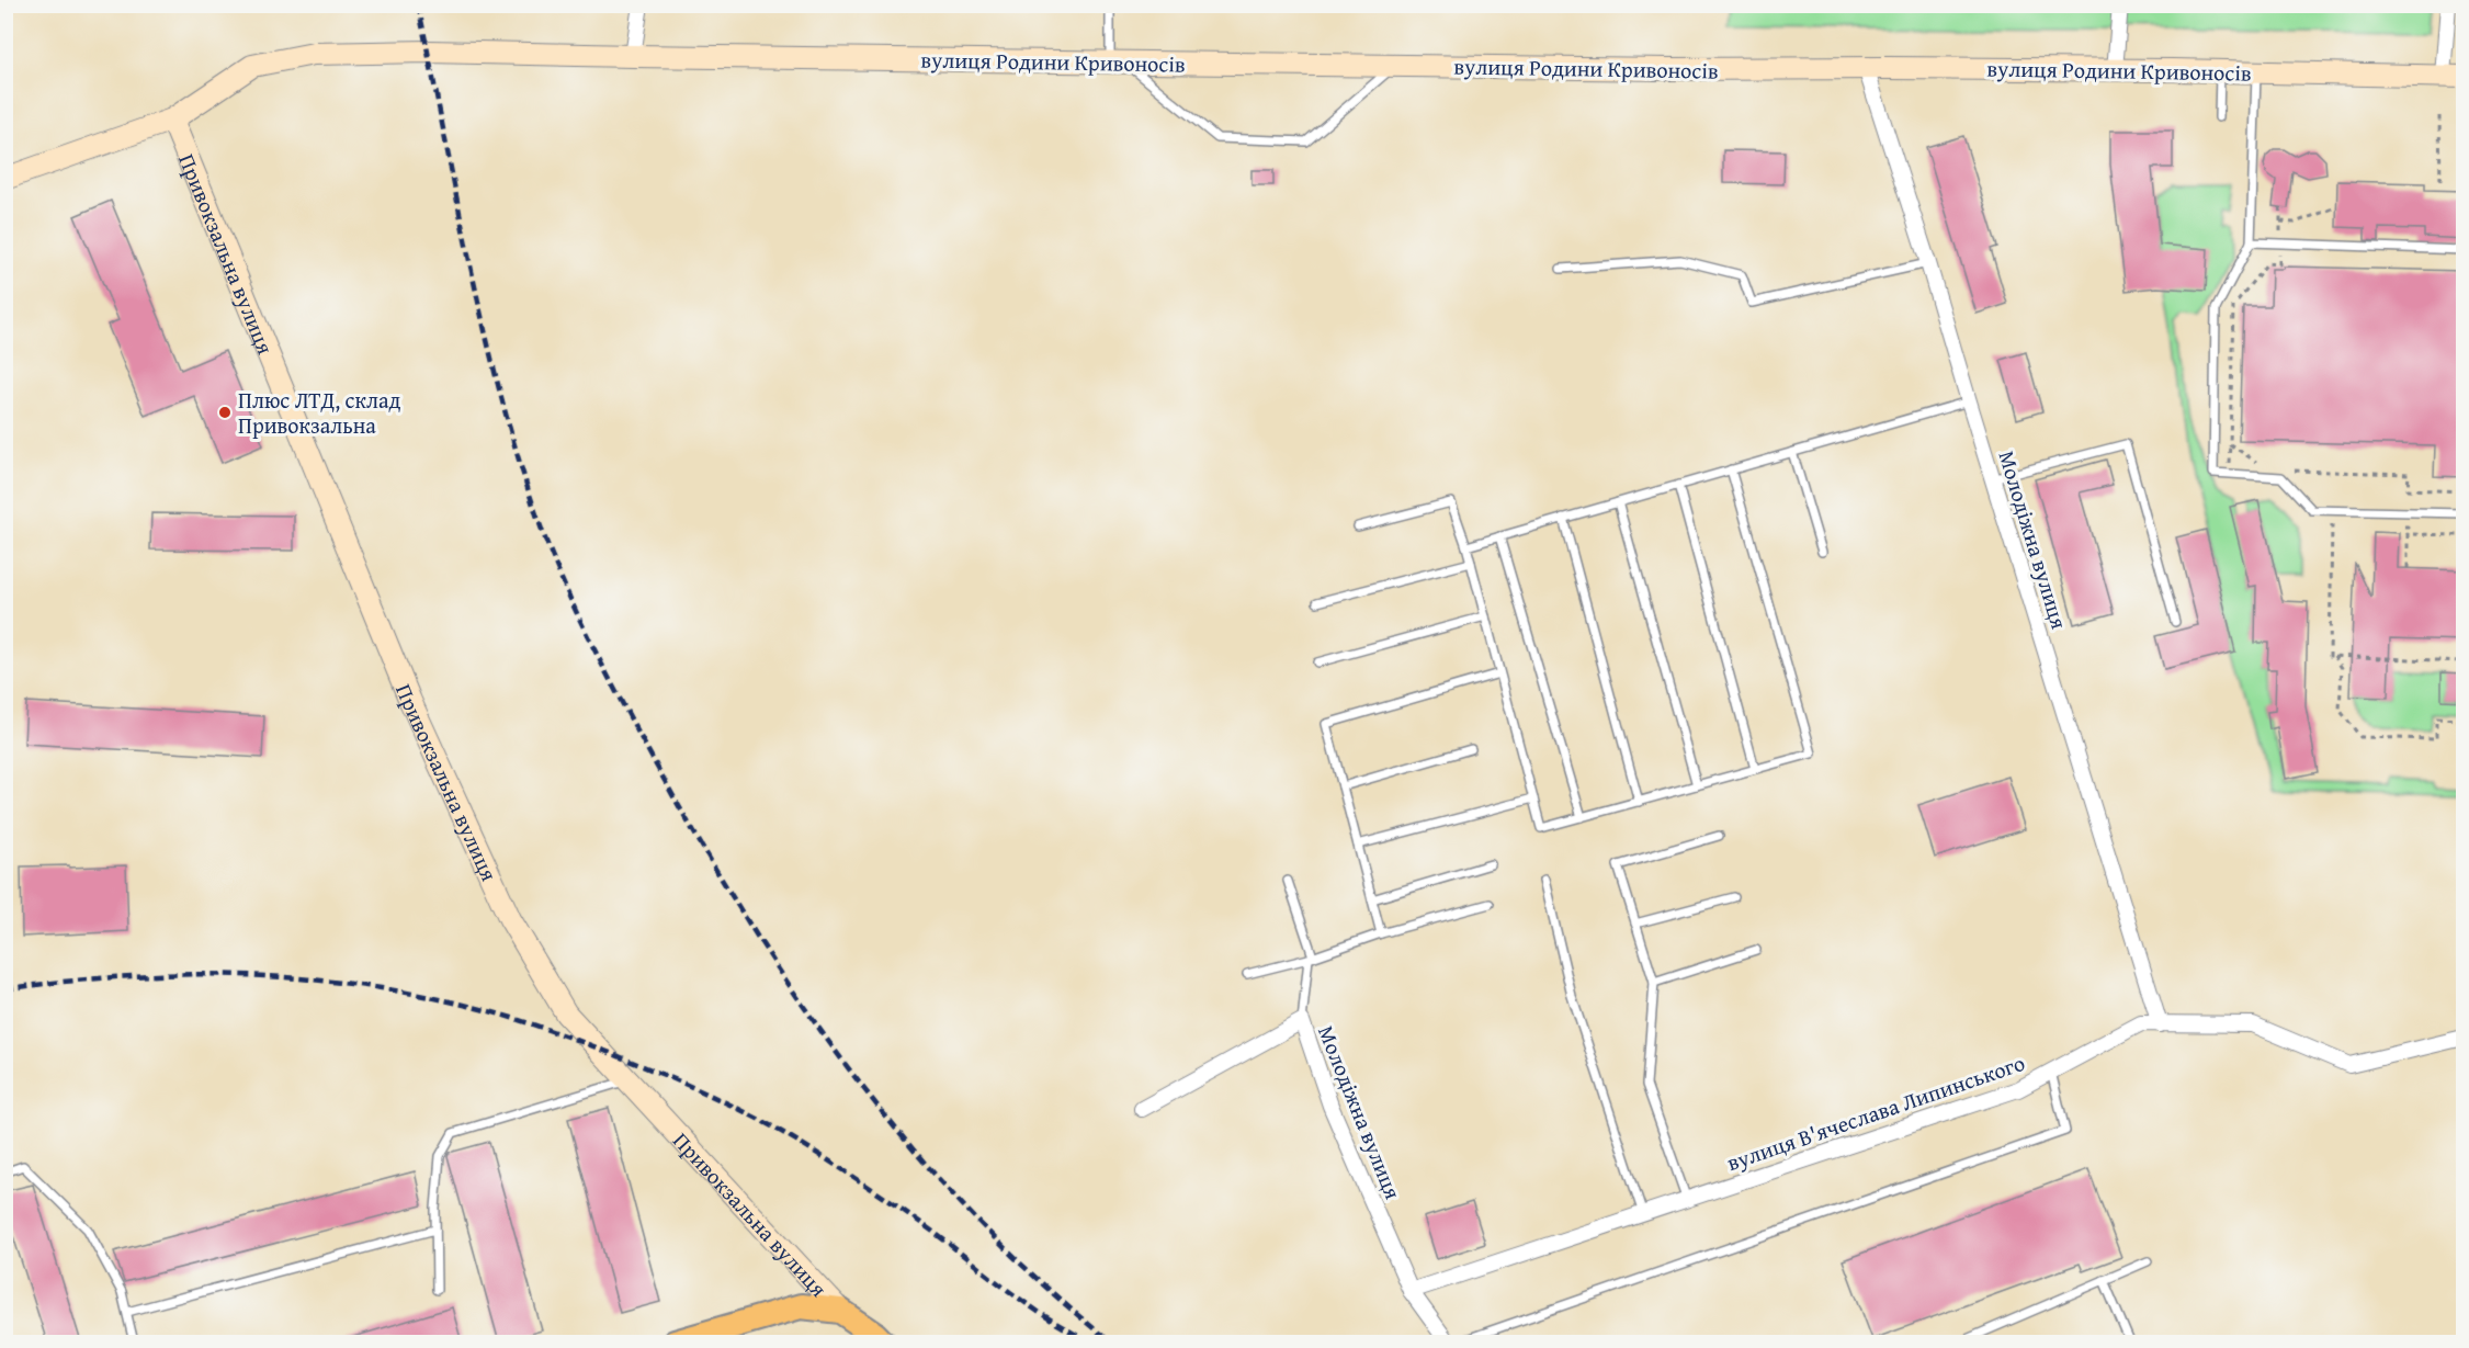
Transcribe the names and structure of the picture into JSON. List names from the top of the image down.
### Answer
{
  "streets": {
    "main road": ["вулиця Родини Кривоносів", "Привокзальна вулиця"],
    "street": ["Молодіжна вулиця", "вулиця В'ячеслава Липинського"]
  },
  "crossings": [
    ["вулиця Родини Кривоносів", "Привокзальна вулиця"],
    ["вулиця Родини Кривоносів", "Молодіжна вулиця"],
    ["Молодіжна вулиця", "вулиця В'ячеслава Липинського"]
  ],
  "places": ["Плюс ЛТД, склад Привокзальна"]
}
